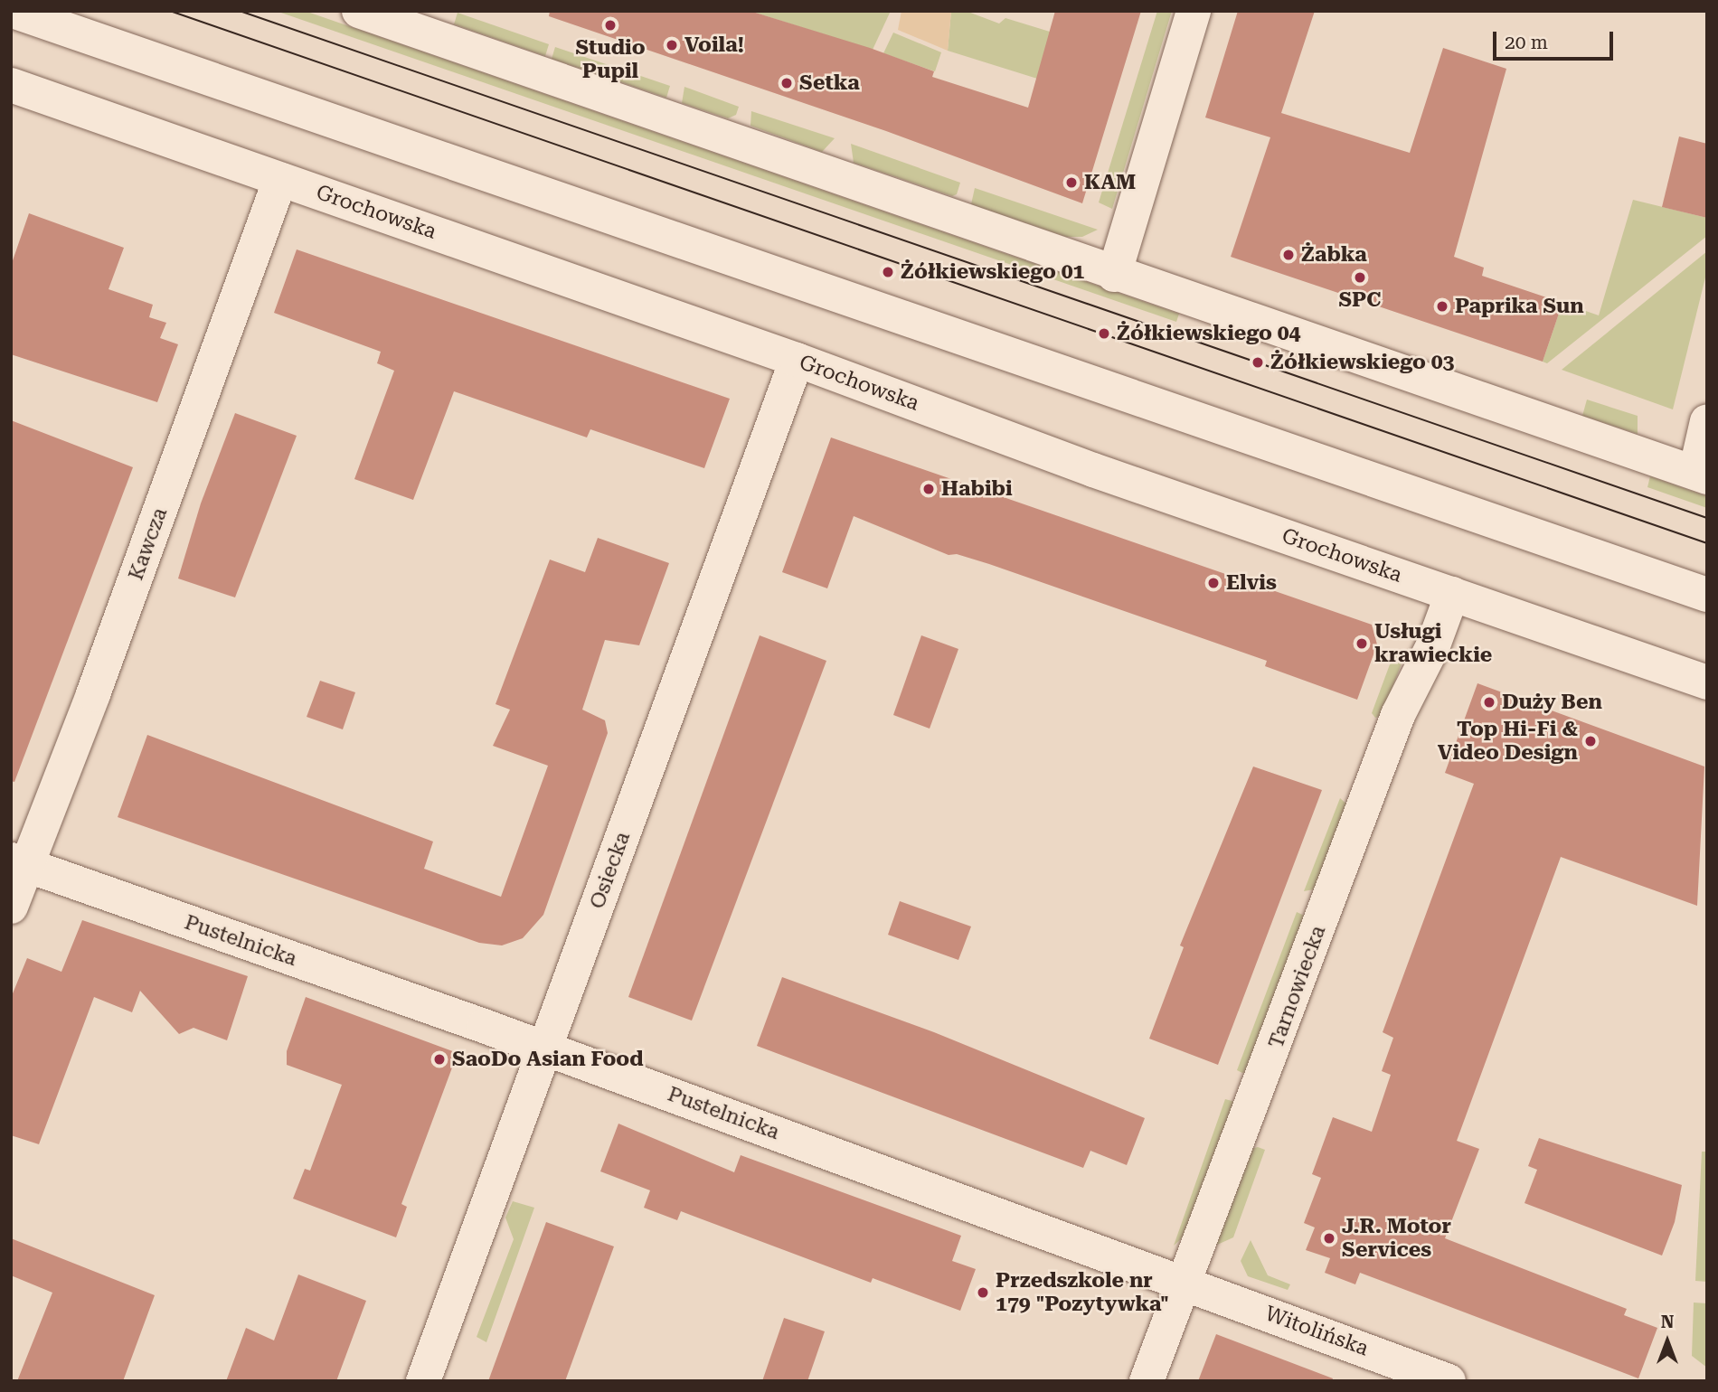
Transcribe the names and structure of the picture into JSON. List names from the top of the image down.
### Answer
{
  "streets": {
    "street": [
      "Grochowska",
      "Kawcza",
      "Osiecka",
      "Pustelnicka",
      "Tarnowiecka",
      "Witolińska"
    ]
  },
  "crossings": [
    ["Grochowska", "Kawcza"],
    ["Grochowska", "Osiecka"],
    ["Grochowska", "Tarnowiecka"],
    ["Kawcza", "Pustelnicka"],
    ["Osiecka", "Pustelnicka"],
    ["Pustelnicka", "Tarnowiecka"],
    ["Pustelnicka", "Witolińska"],
    ["Tarnowiecka", "Witolińska"]
  ],
  "places": [
    "Studio Pupil",
    "Voila!",
    "Setka",
    "KAM",
    "Żabka",
    "Żółkiewskiego 01",
    "SPC",
    "Paprika Sun",
    "Żółkiewskiego 04",
    "Żółkiewskiego 03",
    "Habibi",
    "Elvis",
    "Usługi krawieckie",
    "Duży Ben",
    "Top Hi-Fi & Video Design",
    "SaoDo Asian Food",
    "J.R. Motor Services",
    "Przedszkole nr 179 \"Pozytywka\""
  ],
  "scale_bar": "20 m",
  "north": "top"
}
